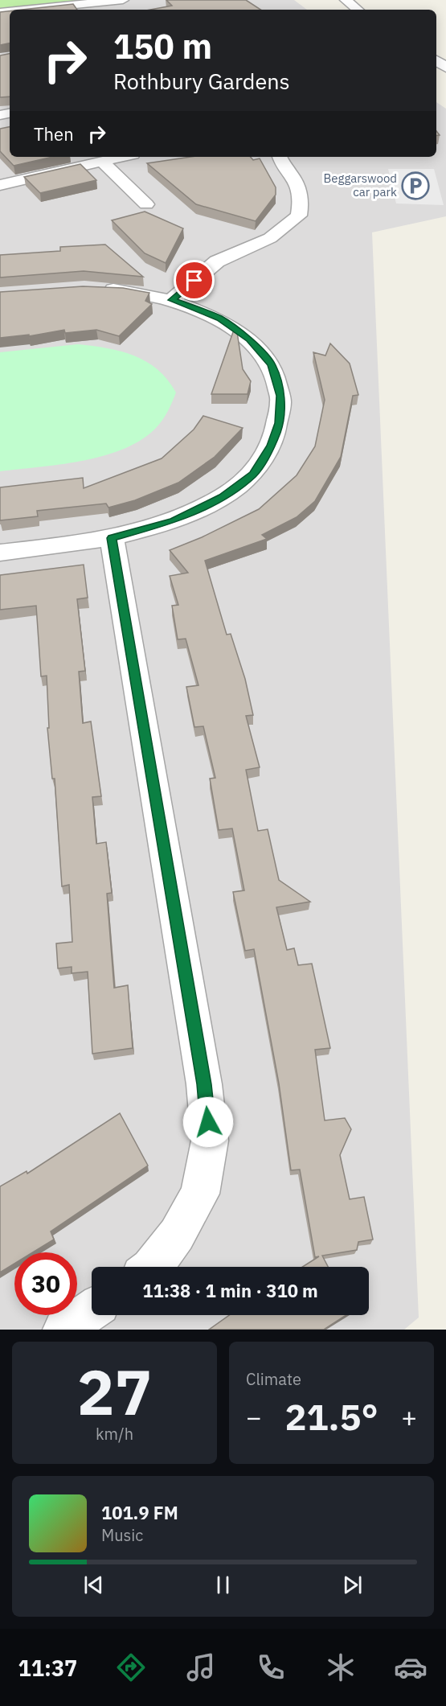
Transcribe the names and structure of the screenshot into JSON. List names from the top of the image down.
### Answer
{
  "places": {
    "parking": ["Beggarswood car park"]
  },
  "page": {
    "turn": ["150 m", "Rothbury Gardens"],
    "then": "Then",
    "limit": "30",
    "trip": "11:38 · 1 min · 310 m",
    "tile": [
      ["27", "km/h"],
      "Climate"
    ],
    "heat": ["−", "21.5°", "+"],
    "song": ["101.9 FM", "Music"],
    "tabs": "11:37"
  }
}
